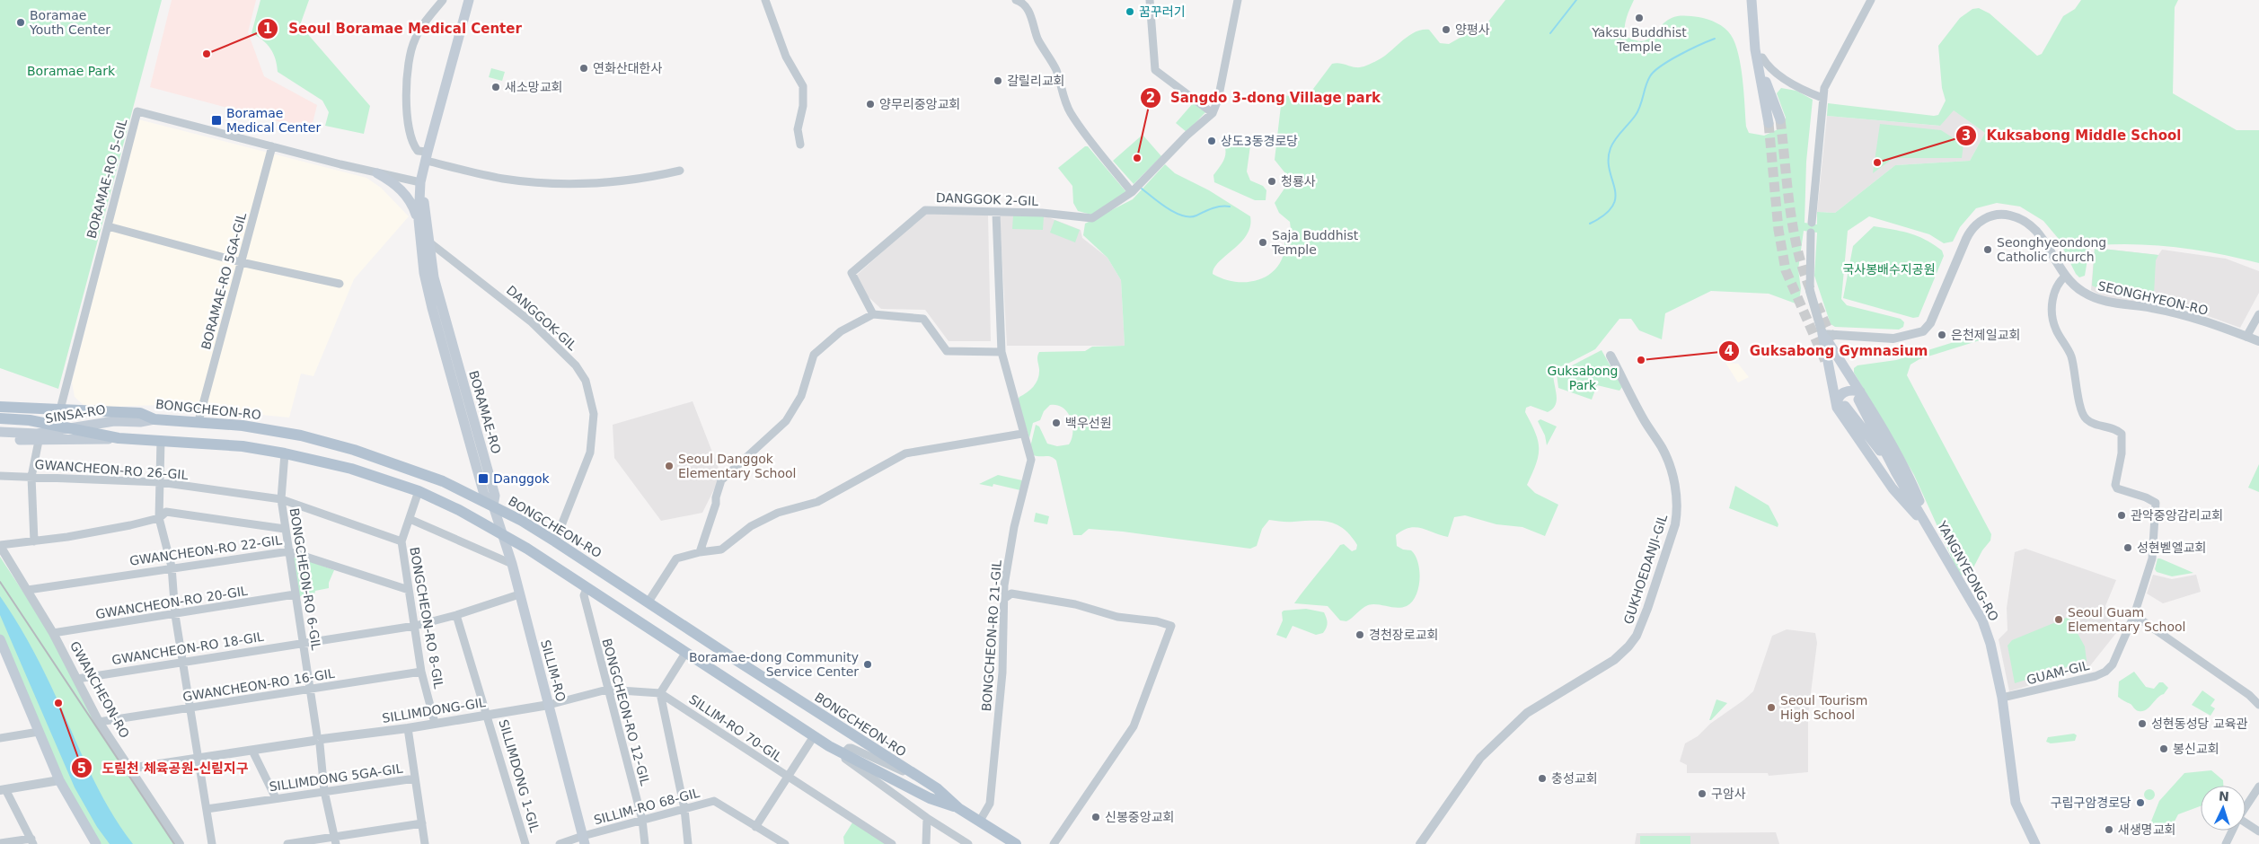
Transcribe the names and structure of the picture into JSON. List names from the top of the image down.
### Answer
{
  "streets": {
    "main road": [
      "BONGCHEON-RO",
      "BORAMAE-RO",
      "SINSA-RO",
      "YANGNYEONG-RO",
      "SILLIM-RO"
    ],
    "street": [
      "BORAMAE-RO 5-GIL",
      "DANGGOK 2-GIL",
      "BORAMAE-RO 5GA-GIL",
      "SEONGHYEON-RO",
      "DANGGOK-GIL",
      "GWANCHEON-RO 26-GIL",
      "GWANCHEON-RO 22-GIL",
      "GUKHOEDANJI-GIL",
      "BONGCHEON-RO 6-GIL",
      "GWANCHEON-RO 20-GIL",
      "BONGCHEON-RO 8-GIL",
      "BONGCHEON-RO 21-GIL",
      "GWANCHEON-RO 18-GIL",
      "GUAM-GIL",
      "GWANCHEON-RO 16-GIL",
      "GWANCHEON-RO",
      "SILLIMDONG-GIL",
      "BONGCHEON-RO 12-GIL",
      "SILLIM-RO 70-GIL",
      "SILLIMDONG 1-GIL",
      "SILLIMDONG 5GA-GIL",
      "SILLIM-RO 68-GIL"
    ]
  },
  "crossings": [
    ["BORAMAE-RO 5-GIL", "BORAMAE-RO 5GA-GIL"],
    ["BORAMAE-RO 5-GIL", "BONGCHEON-RO"],
    ["BORAMAE-RO 5-GIL", "BORAMAE-RO"],
    ["BORAMAE-RO 5-GIL", "SINSA-RO"],
    ["DANGGOK 2-GIL", "BONGCHEON-RO 21-GIL"],
    ["BORAMAE-RO 5GA-GIL", "BONGCHEON-RO"],
    ["SEONGHYEON-RO", "GUAM-GIL"],
    ["DANGGOK-GIL", "BONGCHEON-RO"],
    ["DANGGOK-GIL", "BORAMAE-RO"],
    ["BONGCHEON-RO", "BORAMAE-RO"],
    ["BONGCHEON-RO", "SINSA-RO"],
    ["BONGCHEON-RO", "BONGCHEON-RO 6-GIL"],
    ["BONGCHEON-RO", "BONGCHEON-RO 8-GIL"],
    ["BONGCHEON-RO", "BONGCHEON-RO 21-GIL"],
    ["BONGCHEON-RO", "SILLIM-RO"],
    ["BONGCHEON-RO", "BONGCHEON-RO 12-GIL"],
    ["BORAMAE-RO", "SILLIM-RO"],
    ["GWANCHEON-RO 26-GIL", "BONGCHEON-RO 6-GIL"],
    ["GWANCHEON-RO 26-GIL", "BONGCHEON-RO 8-GIL"],
    ["GWANCHEON-RO 22-GIL", "BONGCHEON-RO 6-GIL"],
    ["GWANCHEON-RO 22-GIL", "BONGCHEON-RO 8-GIL"],
    ["GWANCHEON-RO 22-GIL", "GWANCHEON-RO"],
    ["YANGNYEONG-RO", "GUAM-GIL"],
    ["BONGCHEON-RO 6-GIL", "GWANCHEON-RO 20-GIL"],
    ["BONGCHEON-RO 6-GIL", "GWANCHEON-RO 18-GIL"],
    ["BONGCHEON-RO 6-GIL", "GWANCHEON-RO 16-GIL"],
    ["BONGCHEON-RO 6-GIL", "SILLIMDONG-GIL"],
    ["BONGCHEON-RO 6-GIL", "SILLIMDONG 5GA-GIL"],
    ["GWANCHEON-RO 20-GIL", "GWANCHEON-RO"],
    ["BONGCHEON-RO 8-GIL", "GWANCHEON-RO 18-GIL"],
    ["BONGCHEON-RO 8-GIL", "GWANCHEON-RO 16-GIL"],
    ["BONGCHEON-RO 8-GIL", "SILLIMDONG-GIL"],
    ["GWANCHEON-RO 18-GIL", "SILLIM-RO"],
    ["GWANCHEON-RO 18-GIL", "GWANCHEON-RO"],
    ["GWANCHEON-RO 18-GIL", "SILLIMDONG 1-GIL"],
    ["SILLIM-RO", "SILLIMDONG-GIL"],
    ["SILLIM-RO", "SILLIM-RO 70-GIL"],
    ["SILLIM-RO", "SILLIM-RO 68-GIL"],
    ["GWANCHEON-RO 16-GIL", "GWANCHEON-RO"],
    ["GWANCHEON-RO", "SILLIMDONG-GIL"],
    ["SILLIMDONG-GIL", "SILLIM-RO 70-GIL"],
    ["SILLIMDONG-GIL", "SILLIMDONG 1-GIL"],
    ["BONGCHEON-RO 12-GIL", "SILLIM-RO 70-GIL"],
    ["BONGCHEON-RO 12-GIL", "SILLIM-RO 68-GIL"]
  ],
  "parks": ["Boramae Park", "국사봉배수지공원", "Guksabong Park"],
  "places": {
    "other": [
      "꿈꾸러기",
      "Yaksu Buddhist Temple",
      "Boramae Youth Center",
      "양평사",
      "Seoul Boramae Medical Center",
      "연화산대한사",
      "갈릴리교회",
      "새소망교회",
      "양무리중앙교회",
      "상도3동경로당",
      "Sangdo 3-dong Village park",
      "Kuksabong Middle School",
      "청룡사",
      "Saja Buddhist Temple",
      "Seonghyeondong Catholic church",
      "은천제일교회",
      "Guksabong Gymnasium",
      "백우선원",
      "Seoul Danggok Elementary School",
      "관악중앙감리교회",
      "성현벧엘교회",
      "Seoul Guam Elementary School",
      "경천장로교회",
      "Boramae-dong Community Service Center",
      "도림천 체육공원-신림지구",
      "Seoul Tourism High School",
      "성현동성당 교육관",
      "봉신교회",
      "충성교회",
      "구암사",
      "구립구암경로당",
      "신봉중앙교회",
      "새생명교회"
    ],
    "transit": ["Boramae Medical Center", "Danggok"]
  },
  "north": "top"
}
